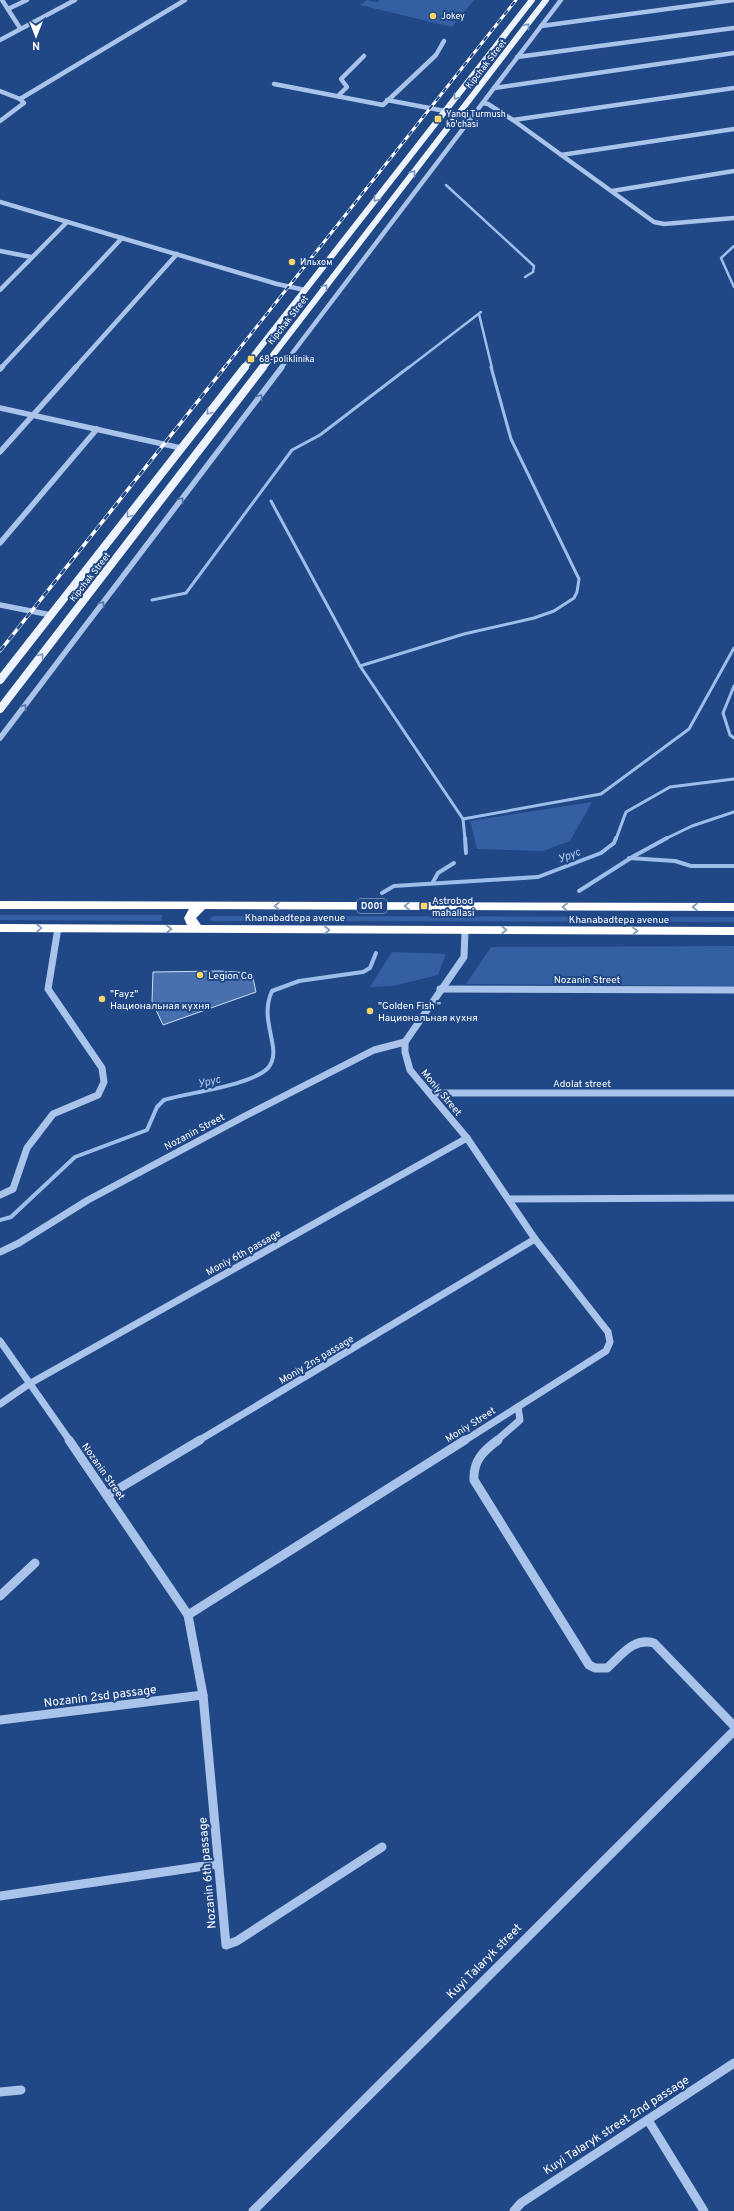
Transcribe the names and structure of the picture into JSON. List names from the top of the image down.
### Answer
{
  "streets": {
    "highway": ["D001", "Khanabadtepa avenue"],
    "main road": ["Kipchak Street"],
    "street": [
      "Nozanin Street",
      "Adolat street",
      "Moniy Street",
      "Moniy 6th passage",
      "Moniy 2ns passage",
      "Nozanin 2sd passage",
      "Nozanin 6th passage",
      "Kuyi Talaryk street",
      "Kuyi Talaryk street 2nd passage"
    ]
  },
  "crossings": [
    ["Nozanin Street", "Moniy Street"],
    ["Nozanin Street", "Moniy 6th passage"],
    ["Nozanin Street", "Moniy 2ns passage"],
    ["Nozanin Street", "Nozanin 6th passage"],
    ["Adolat street", "Moniy Street"],
    ["Moniy Street", "Moniy 6th passage"],
    ["Moniy Street", "Moniy 2ns passage"],
    ["Moniy Street", "Nozanin 6th passage"],
    ["Nozanin 2sd passage", "Nozanin 6th passage"]
  ],
  "water": ["Урус"],
  "places": {
    "other": [
      "Jokey",
      "Ильхом",
      "Legion Co",
      "\"Fayz\" Национальная кухня",
      "\"Golden Fish \" Национальная кухня"
    ],
    "transit": ["Yangi Turmush ko'chasi", "68-poliklinika", "Astrobod mahallasi"]
  },
  "north": "bottom"
}
